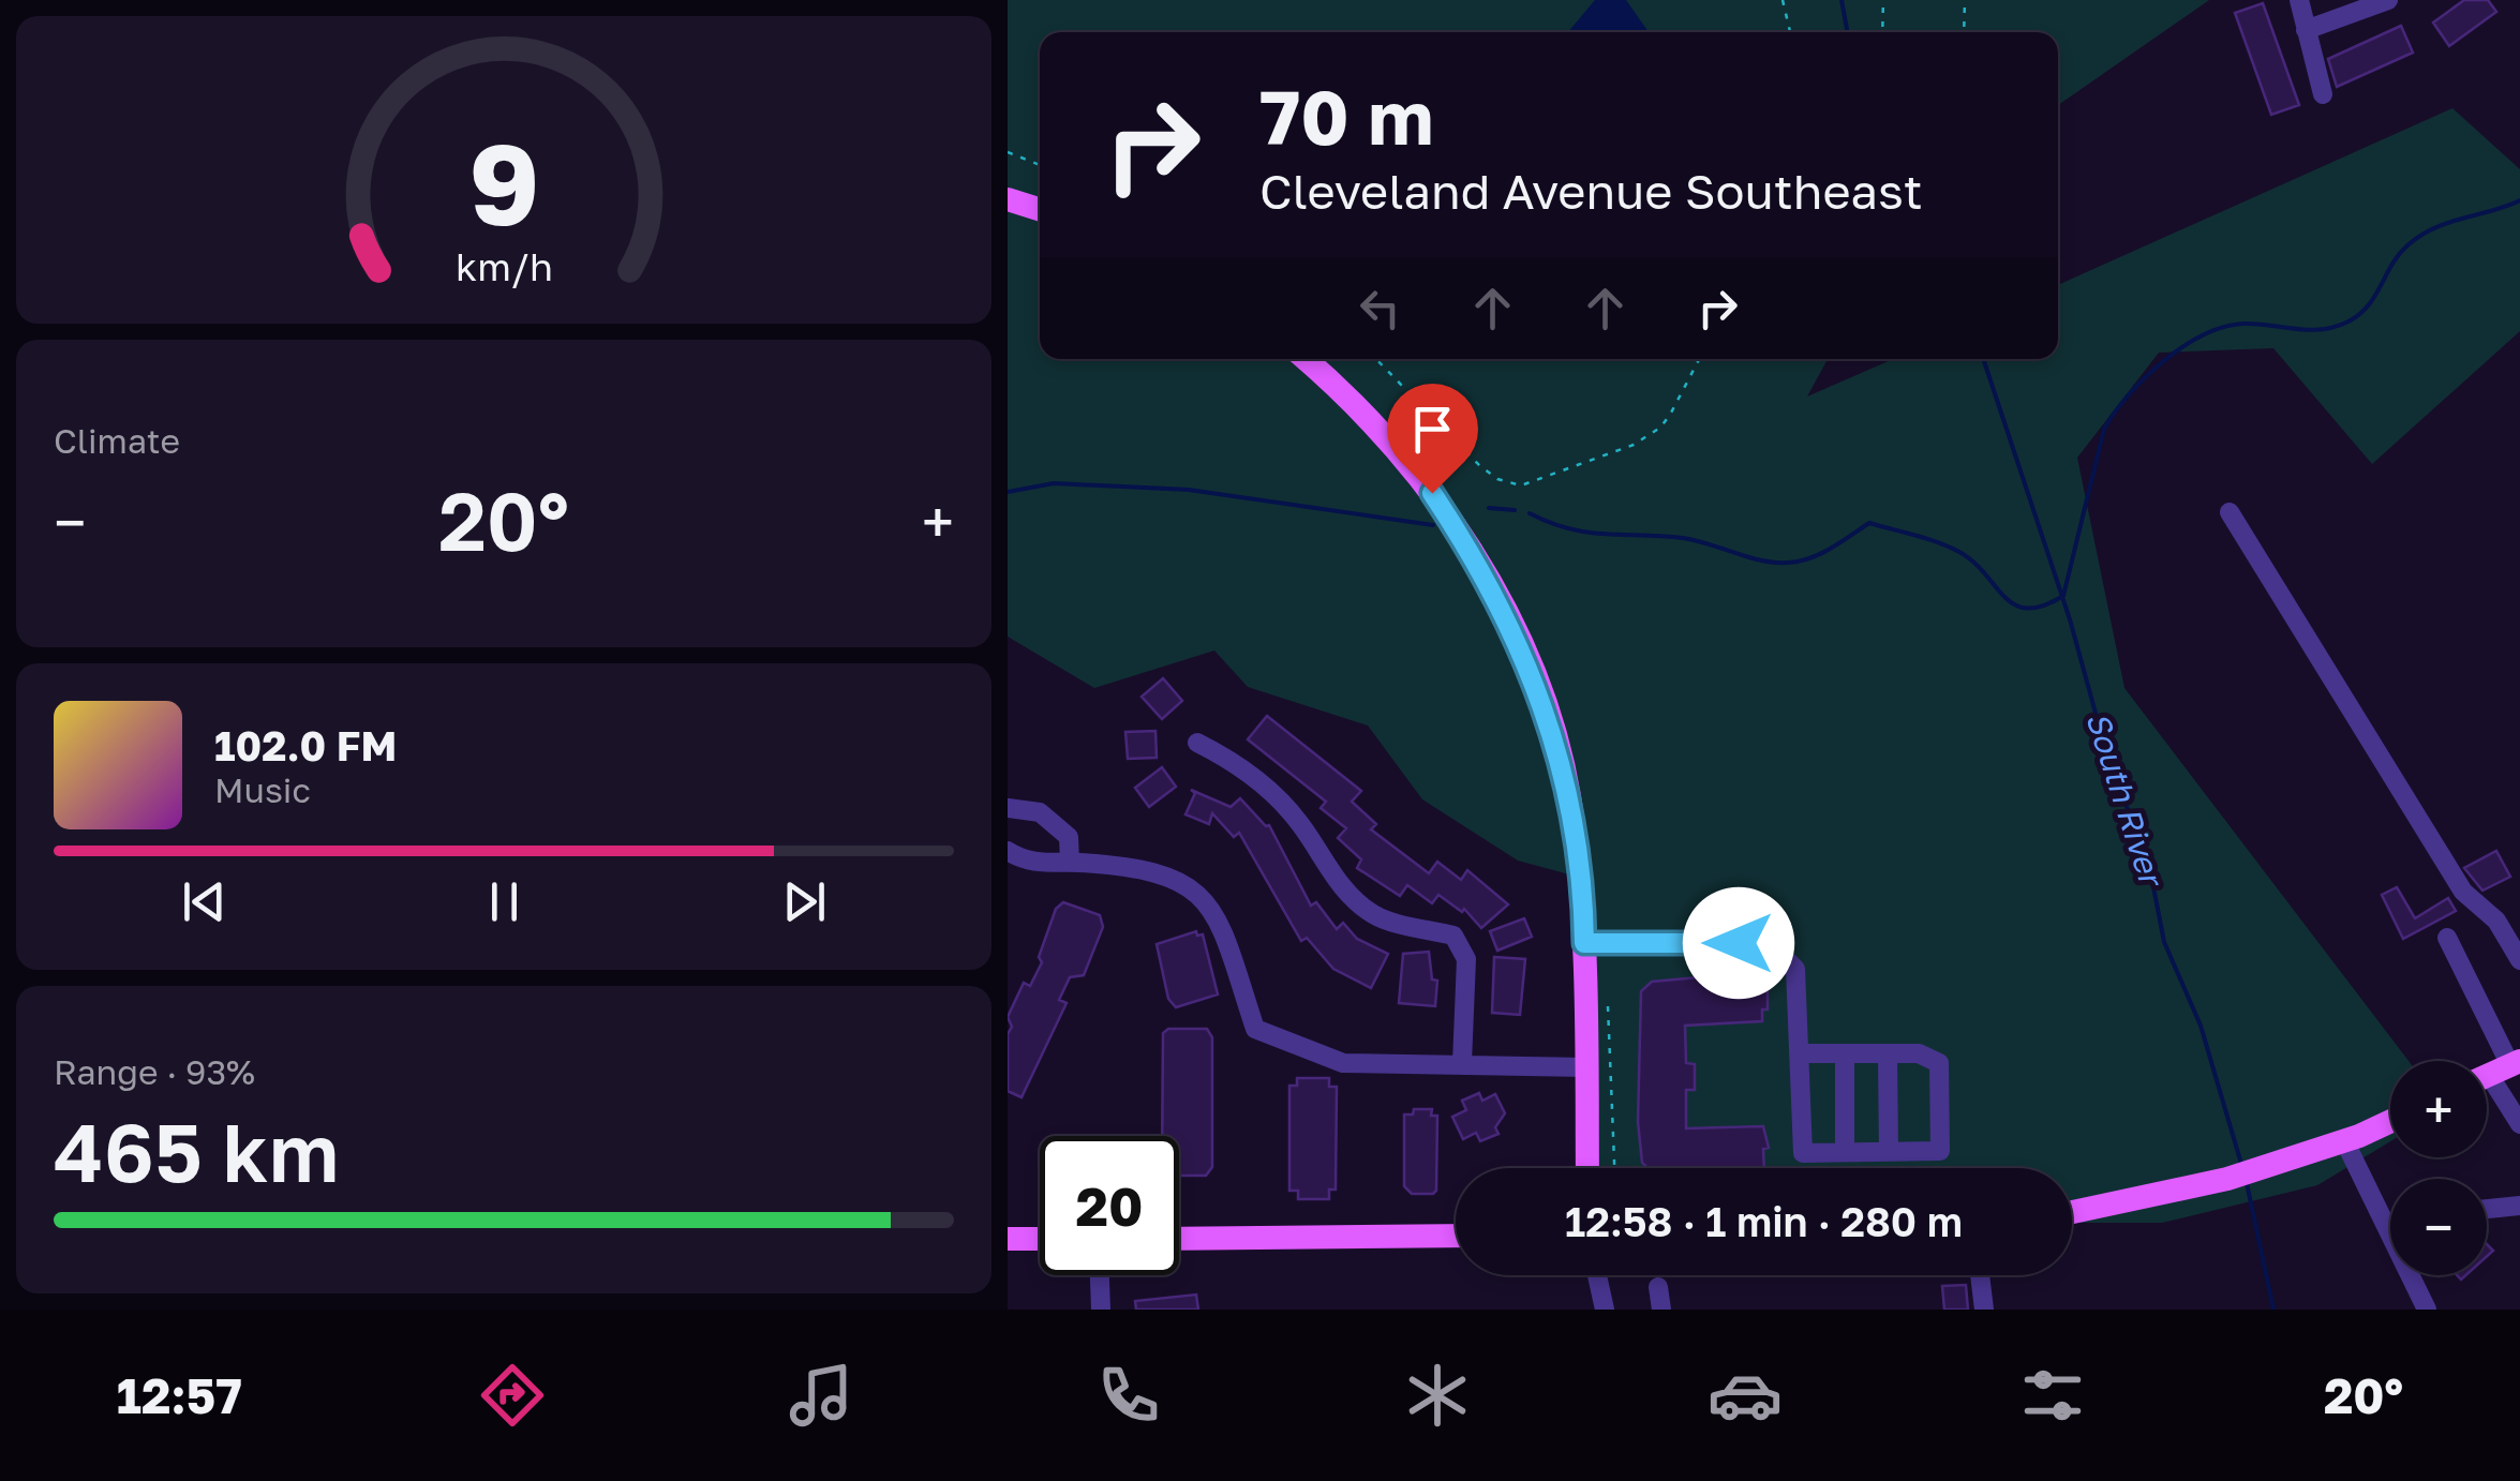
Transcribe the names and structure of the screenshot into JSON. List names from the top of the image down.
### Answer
{
  "water": ["South River"],
  "page": {
    "turn": ["70 m", "Cleveland Avenue Southeast"],
    "tile": [
      "Climate",
      ["Range · 93%", "465 km"]
    ],
    "heat": ["−", "20°", "+"],
    "song": ["102.0 FM", "Music"],
    "map_buttons": ["+", "−"],
    "limit": "20",
    "trip": "12:58 · 1 min · 280 m",
    "tabs": ["12:57", "20°"],
    "gauge": ["9", "km/h"]
  }
}
